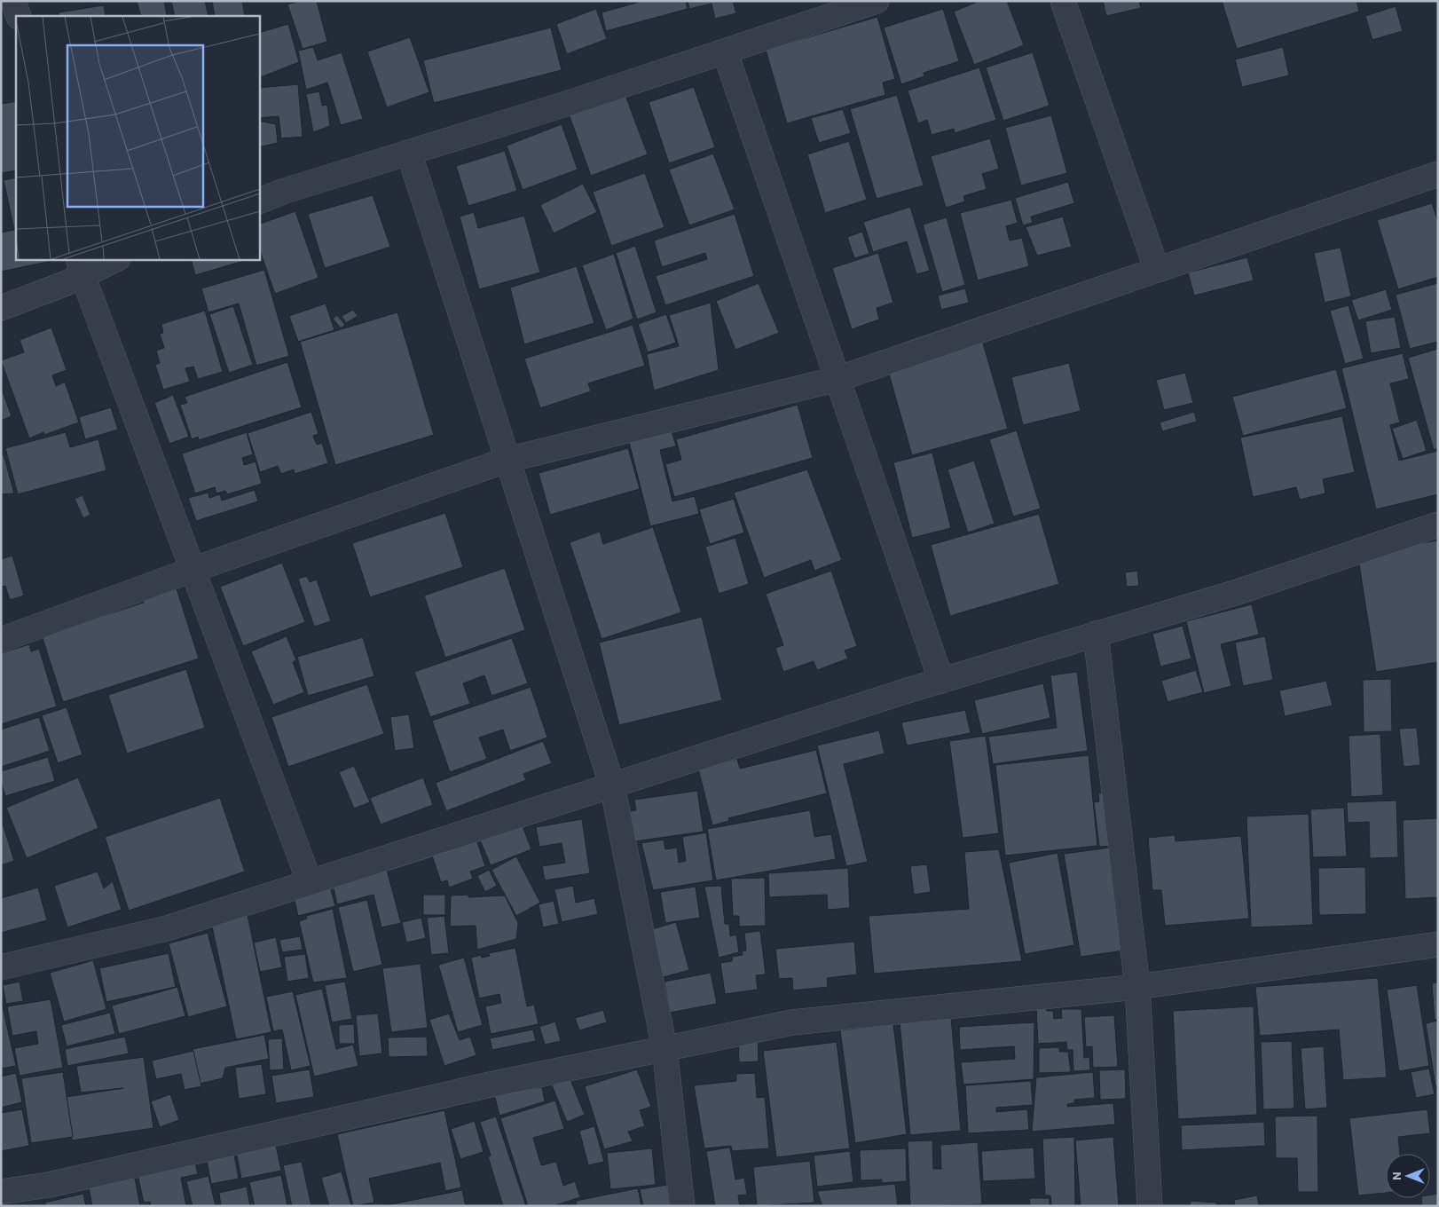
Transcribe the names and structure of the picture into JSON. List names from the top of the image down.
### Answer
{
  "north": "left"
}
